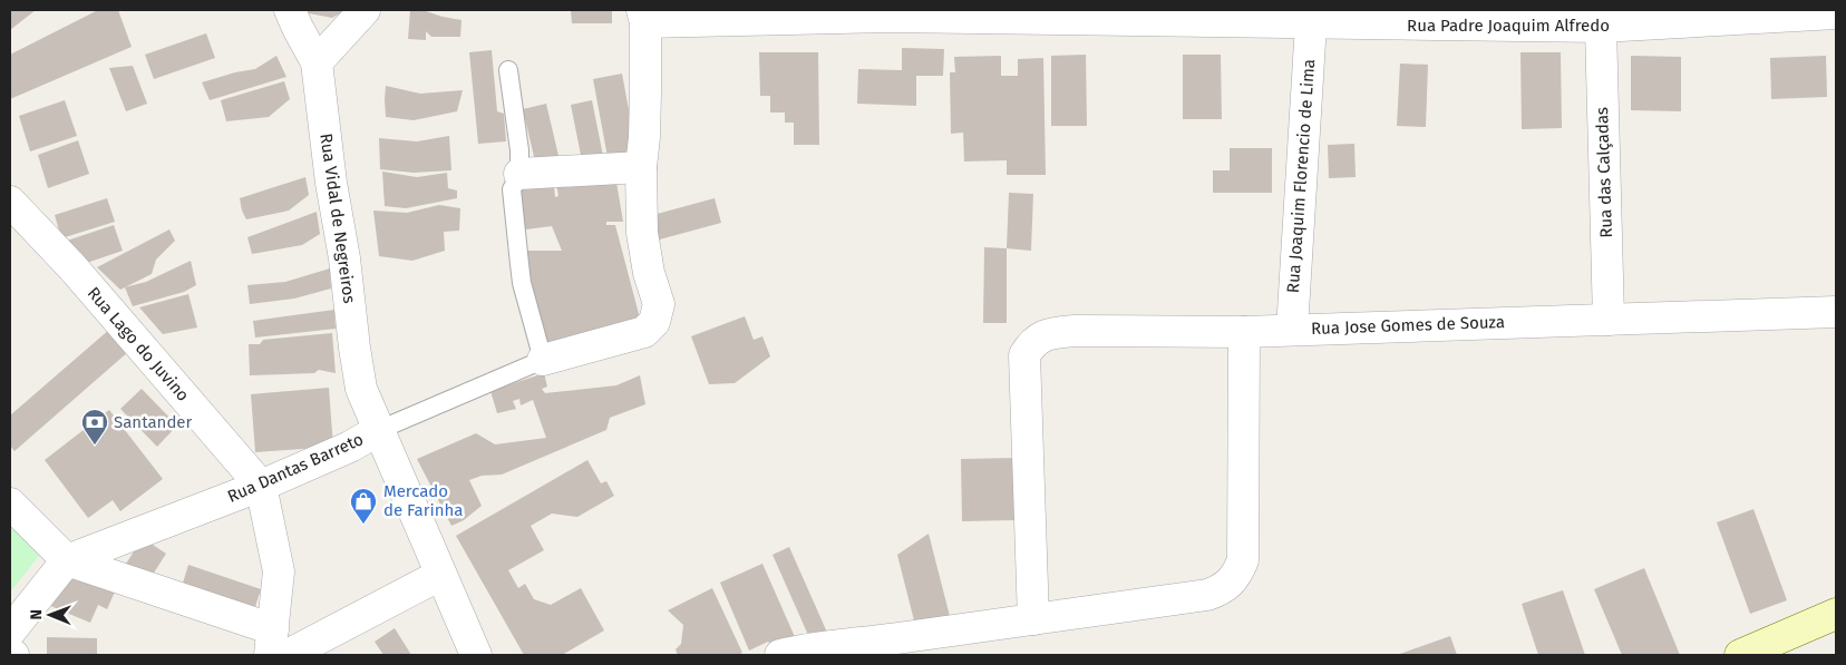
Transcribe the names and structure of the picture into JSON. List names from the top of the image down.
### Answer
{
  "streets": {
    "street": [
      "Rua Padre Joaquim Alfredo",
      "Rua das Calçadas",
      "Rua Joaquim Florencio de Lima",
      "Rua Vidal de Negreiros",
      "Rua Jose Gomes de Souza",
      "Rua Lago do Juvino",
      "Rua Dantas Barreto"
    ]
  },
  "crossings": [
    ["Rua Padre Joaquim Alfredo", "Rua das Calçadas"],
    ["Rua Padre Joaquim Alfredo", "Rua Joaquim Florencio de Lima"],
    ["Rua das Calçadas", "Rua Jose Gomes de Souza"],
    ["Rua Joaquim Florencio de Lima", "Rua Jose Gomes de Souza"],
    ["Rua Vidal de Negreiros", "Rua Dantas Barreto"],
    ["Rua Lago do Juvino", "Rua Dantas Barreto"]
  ],
  "places": {
    "bank": ["Santander"],
    "shop": ["Mercado de Farinha"]
  },
  "north": "left"
}
